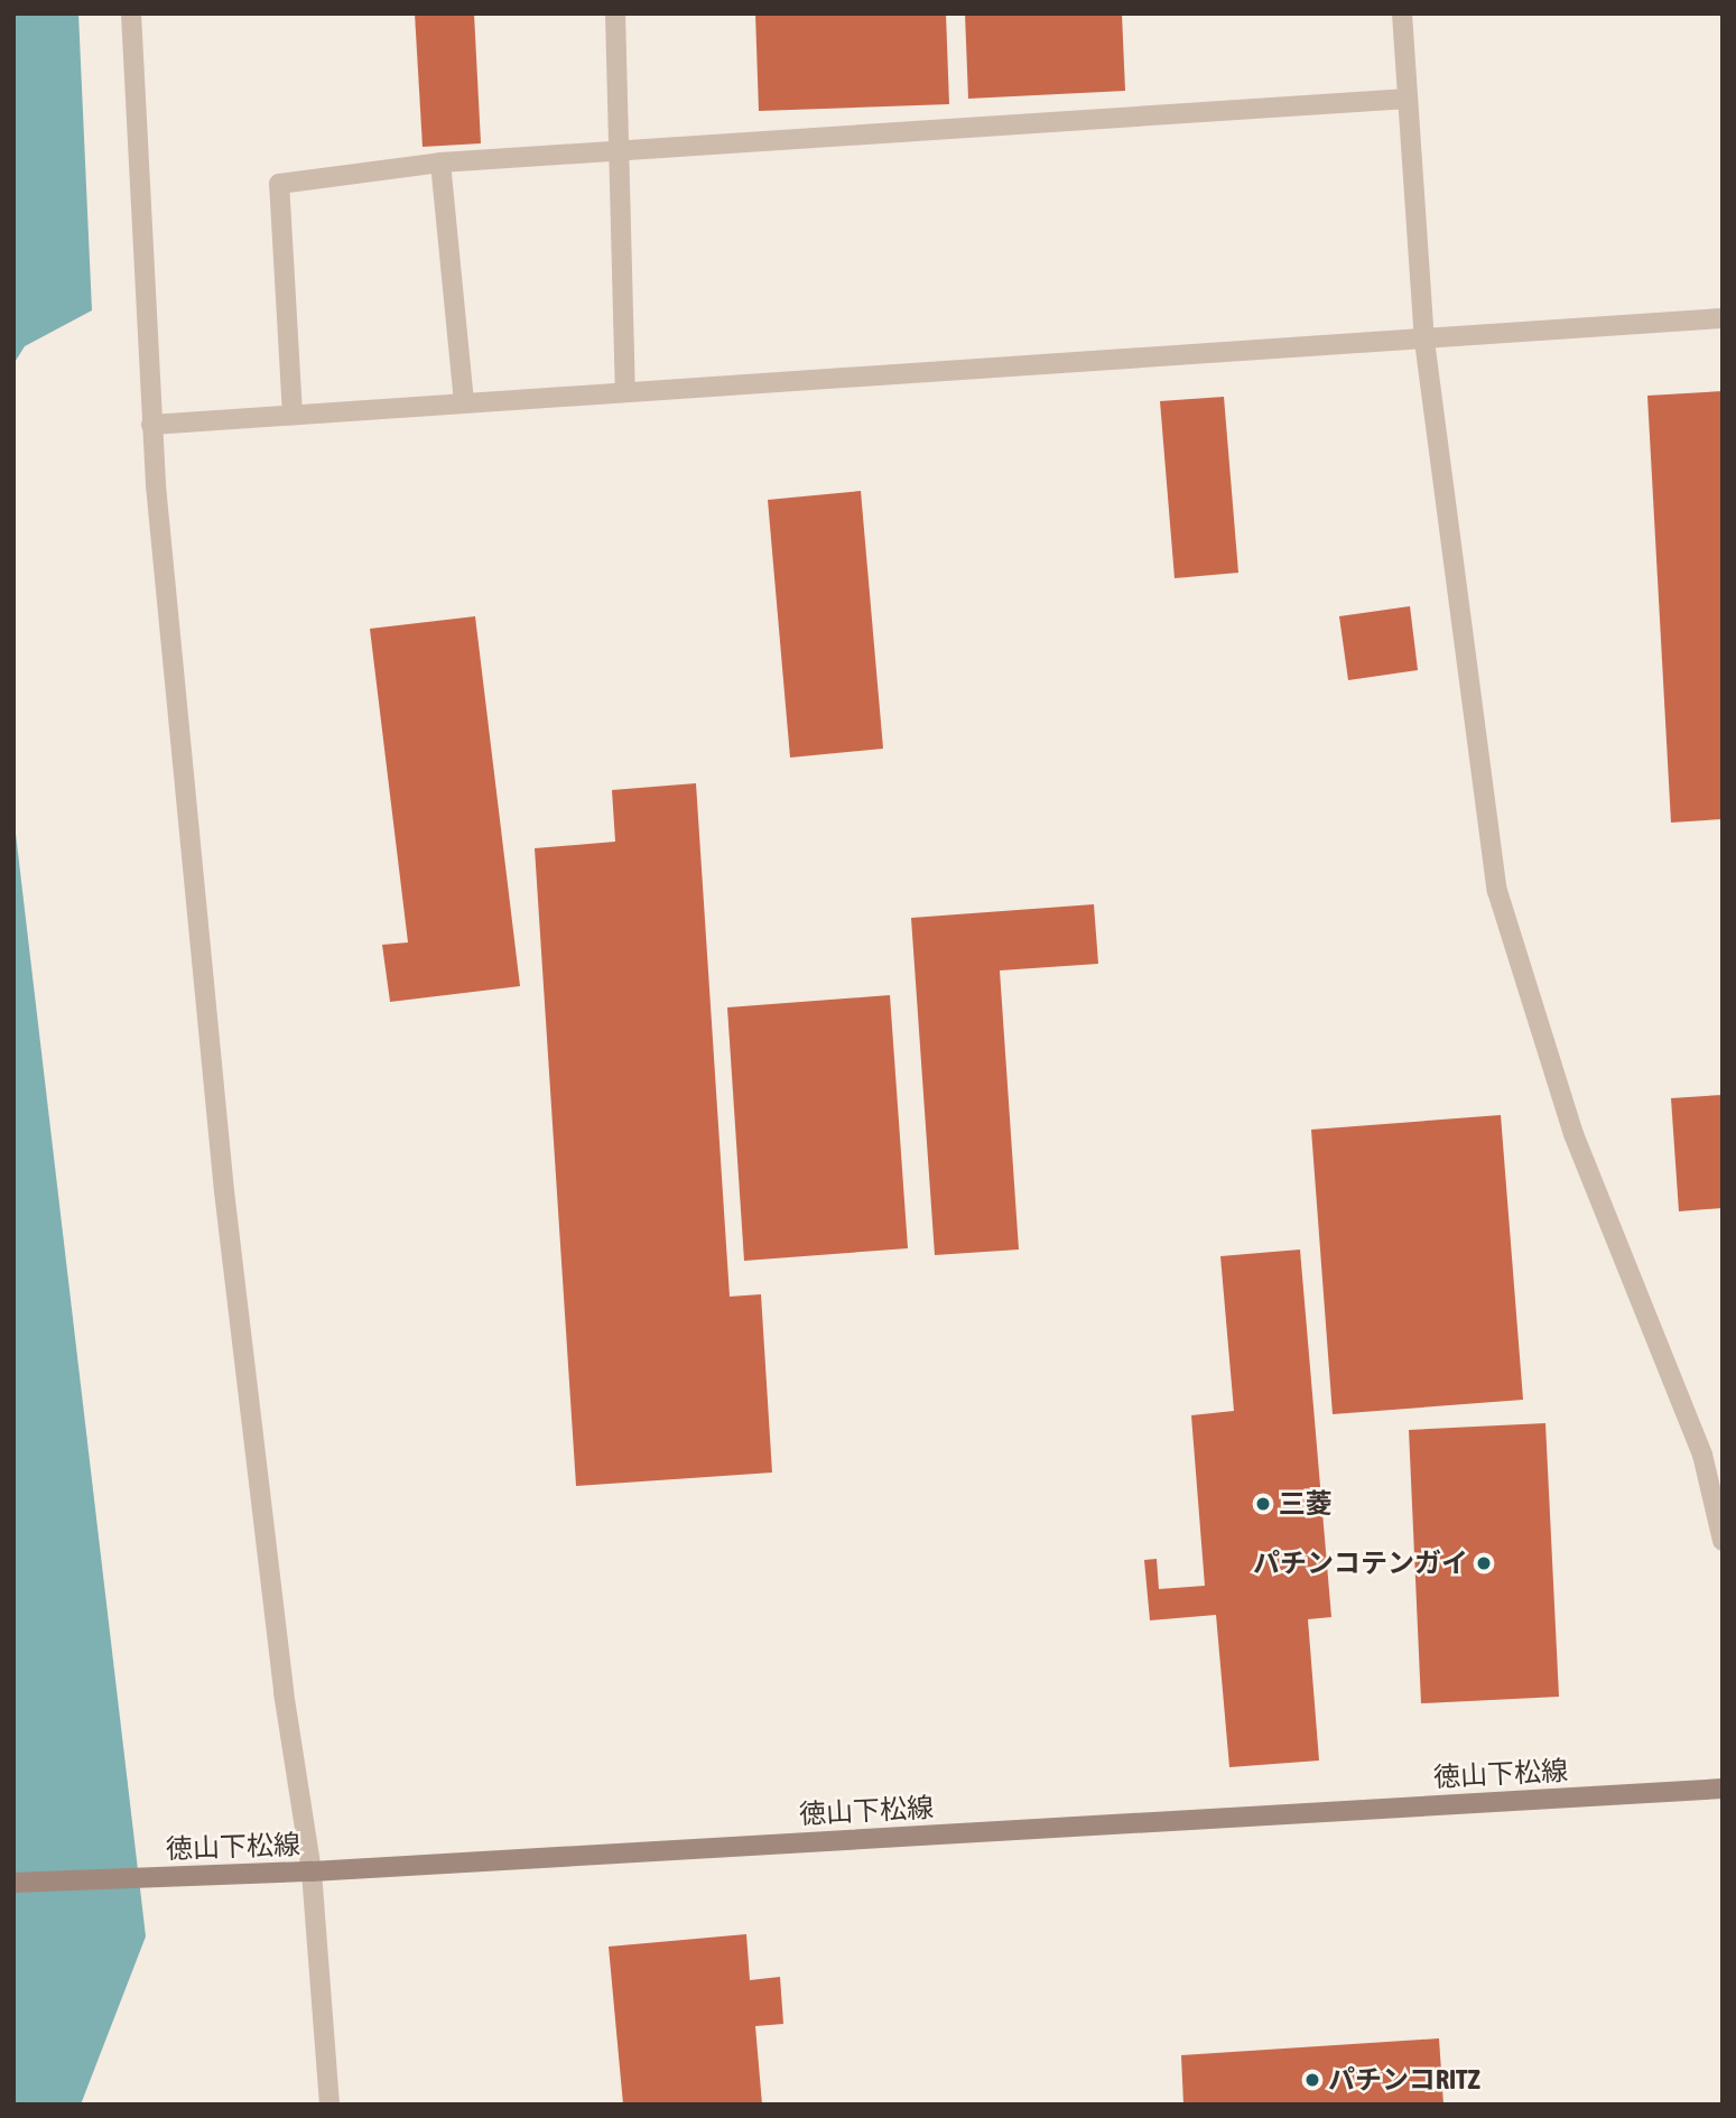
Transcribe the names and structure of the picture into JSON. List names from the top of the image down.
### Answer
{
  "streets": {
    "main road": ["徳山下松線"]
  },
  "places": ["三菱", "パチンコテンガイ", "パチンコRITZ"]
}
